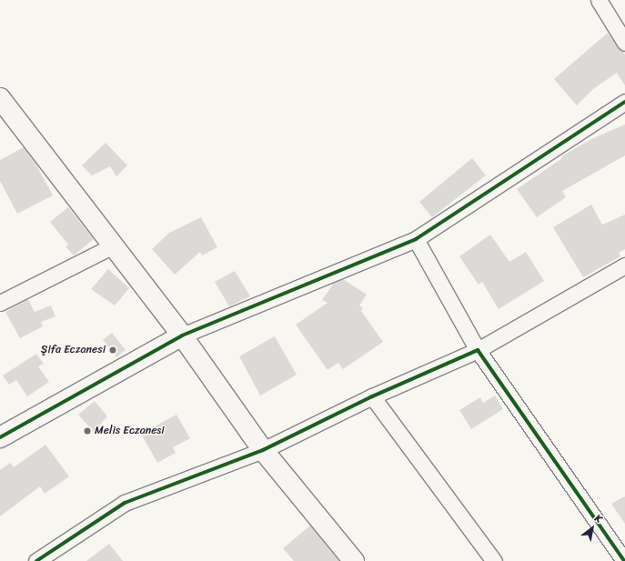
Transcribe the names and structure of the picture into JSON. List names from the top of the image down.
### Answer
{
  "places": ["Şifa Eczanesi", "Melis Eczanesi"],
  "north": "top right"
}
